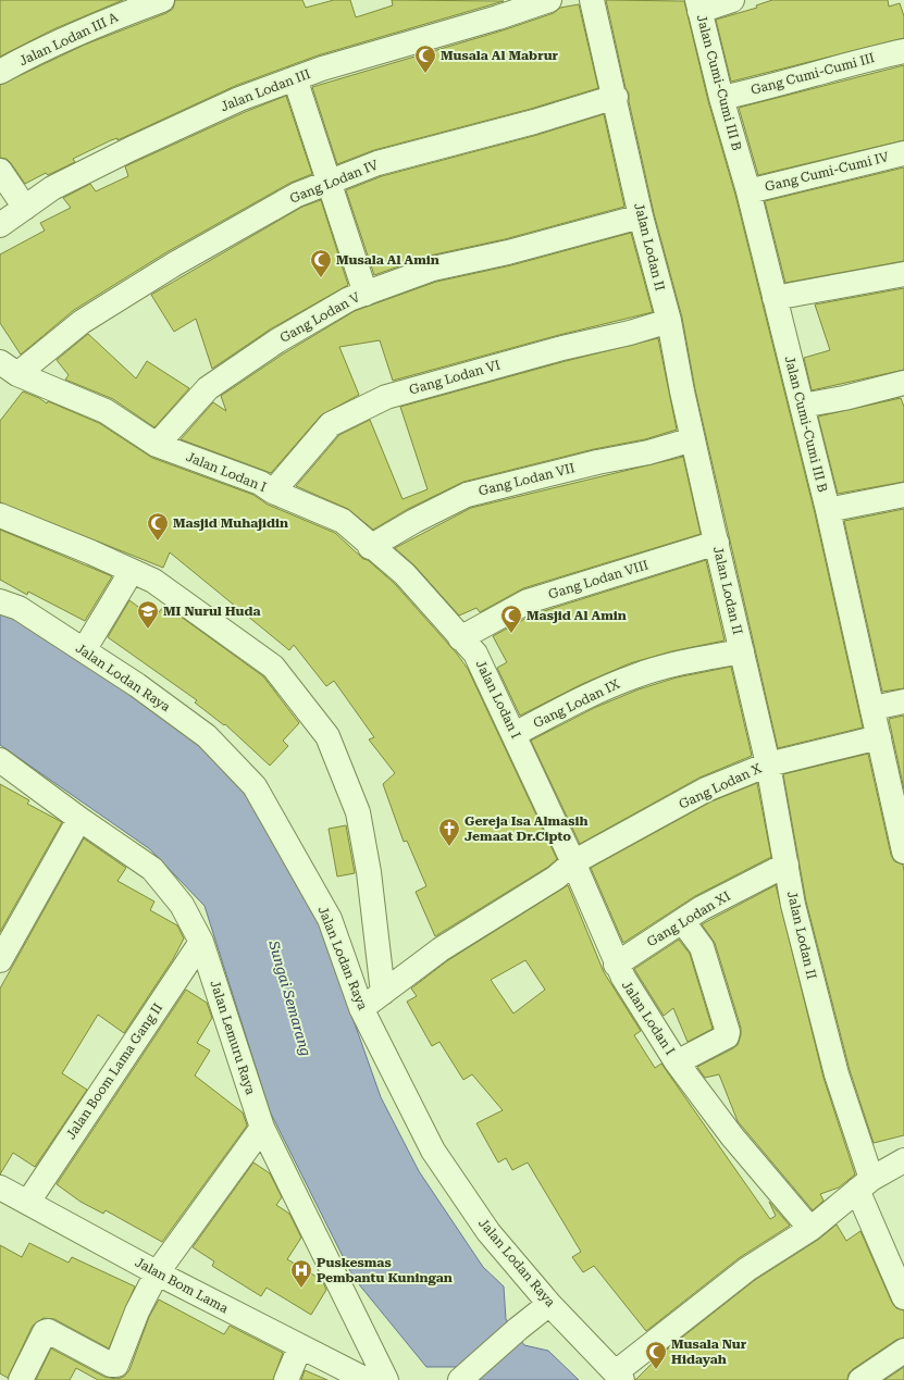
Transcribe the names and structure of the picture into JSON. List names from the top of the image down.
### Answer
{
  "streets": {
    "street": [
      "Jalan Lodan III A",
      "Gang Cumi-Cumi III",
      "Jalan Cumi-Cumi III B",
      "Jalan Lodan III",
      "Gang Cumi-Cumi IV",
      "Gang Lodan IV",
      "Jalan Lodan II",
      "Gang Lodan V",
      "Gang Lodan VI",
      "Jalan Lodan I",
      "Gang Lodan VII",
      "Gang Lodan VIII",
      "Jalan Lodan Raya",
      "Gang Lodan IX",
      "Gang Lodan X",
      "Gang Lodan XI",
      "Jalan Lemuru Raya",
      "Jalan Boom Lama Gang II",
      "Jalan Bom Lama"
    ]
  },
  "crossings": [
    ["Gang Cumi-Cumi III", "Jalan Cumi-Cumi III B"],
    ["Jalan Cumi-Cumi III B", "Gang Cumi-Cumi IV"],
    ["Jalan Cumi-Cumi III B", "Gang Lodan X"],
    ["Gang Lodan IV", "Jalan Lodan II"],
    ["Gang Lodan IV", "Jalan Lodan I"],
    ["Jalan Lodan II", "Gang Lodan V"],
    ["Jalan Lodan II", "Gang Lodan VI"],
    ["Jalan Lodan II", "Gang Lodan VII"],
    ["Jalan Lodan II", "Gang Lodan VIII"],
    ["Jalan Lodan II", "Gang Lodan IX"],
    ["Jalan Lodan II", "Gang Lodan X"],
    ["Jalan Lodan II", "Gang Lodan XI"],
    ["Gang Lodan V", "Jalan Lodan I"],
    ["Gang Lodan VI", "Jalan Lodan I"],
    ["Jalan Lodan I", "Gang Lodan VII"],
    ["Jalan Lodan I", "Gang Lodan VIII"],
    ["Jalan Lodan I", "Gang Lodan IX"],
    ["Jalan Lodan I", "Gang Lodan X"],
    ["Jalan Lodan I", "Gang Lodan XI"],
    ["Jalan Lodan Raya", "Gang Lodan X"],
    ["Jalan Lemuru Raya", "Jalan Boom Lama Gang II"],
    ["Jalan Boom Lama Gang II", "Jalan Bom Lama"]
  ],
  "water": ["Sungai Semarang"],
  "places": {
    "mosque": [
      "Musala Al Mabrur",
      "Musala Al Amin",
      "Masjid Muhajidin",
      "Masjid Al Amin",
      "Musala Nur Hidayah"
    ],
    "school or university": ["MI Nurul Huda"],
    "church": ["Gereja Isa Almasih Jemaat Dr.Cipto"],
    "hospital": ["Puskesmas Pembantu Kuningan"]
  }
}
